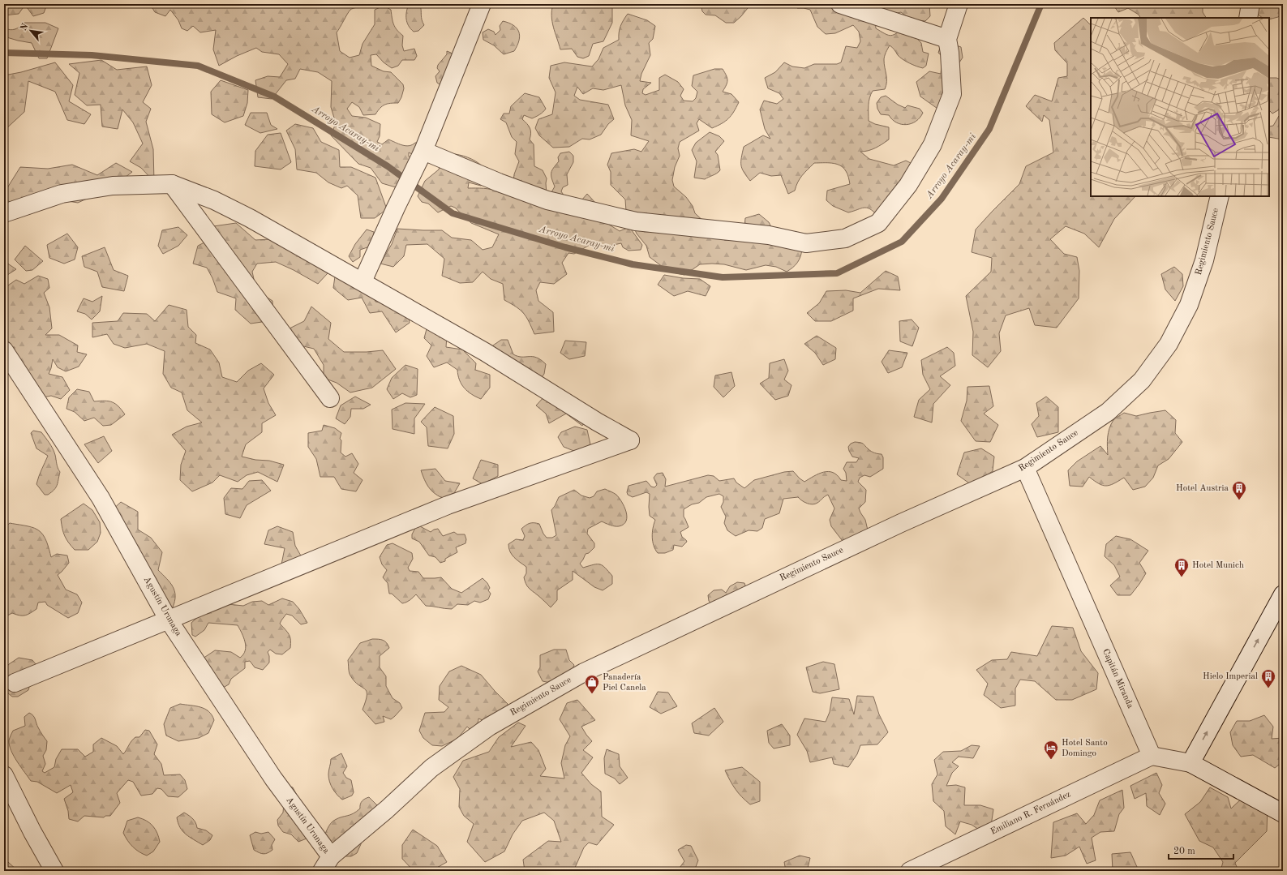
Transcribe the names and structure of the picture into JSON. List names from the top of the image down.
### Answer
{
  "streets": {
    "street": [
      "Regimiento Sauce",
      "Agustín Urunaga",
      "Capitán Miranda",
      "Emiliano R. Fernández"
    ]
  },
  "crossings": [
    ["Regimiento Sauce", "Agustín Urunaga"],
    ["Regimiento Sauce", "Capitán Miranda"],
    ["Capitán Miranda", "Emiliano R. Fernández"]
  ],
  "water": ["Arroyo Acaray-mi"],
  "places": {
    "building": ["Hotel Austria", "Hotel Munich", "Hielo Imperial"],
    "shop": ["Panadería Piel Canela"],
    "hotel": ["Hotel Santo Domingo"]
  },
  "scale_bar": "20 m",
  "north": "top left"
}
